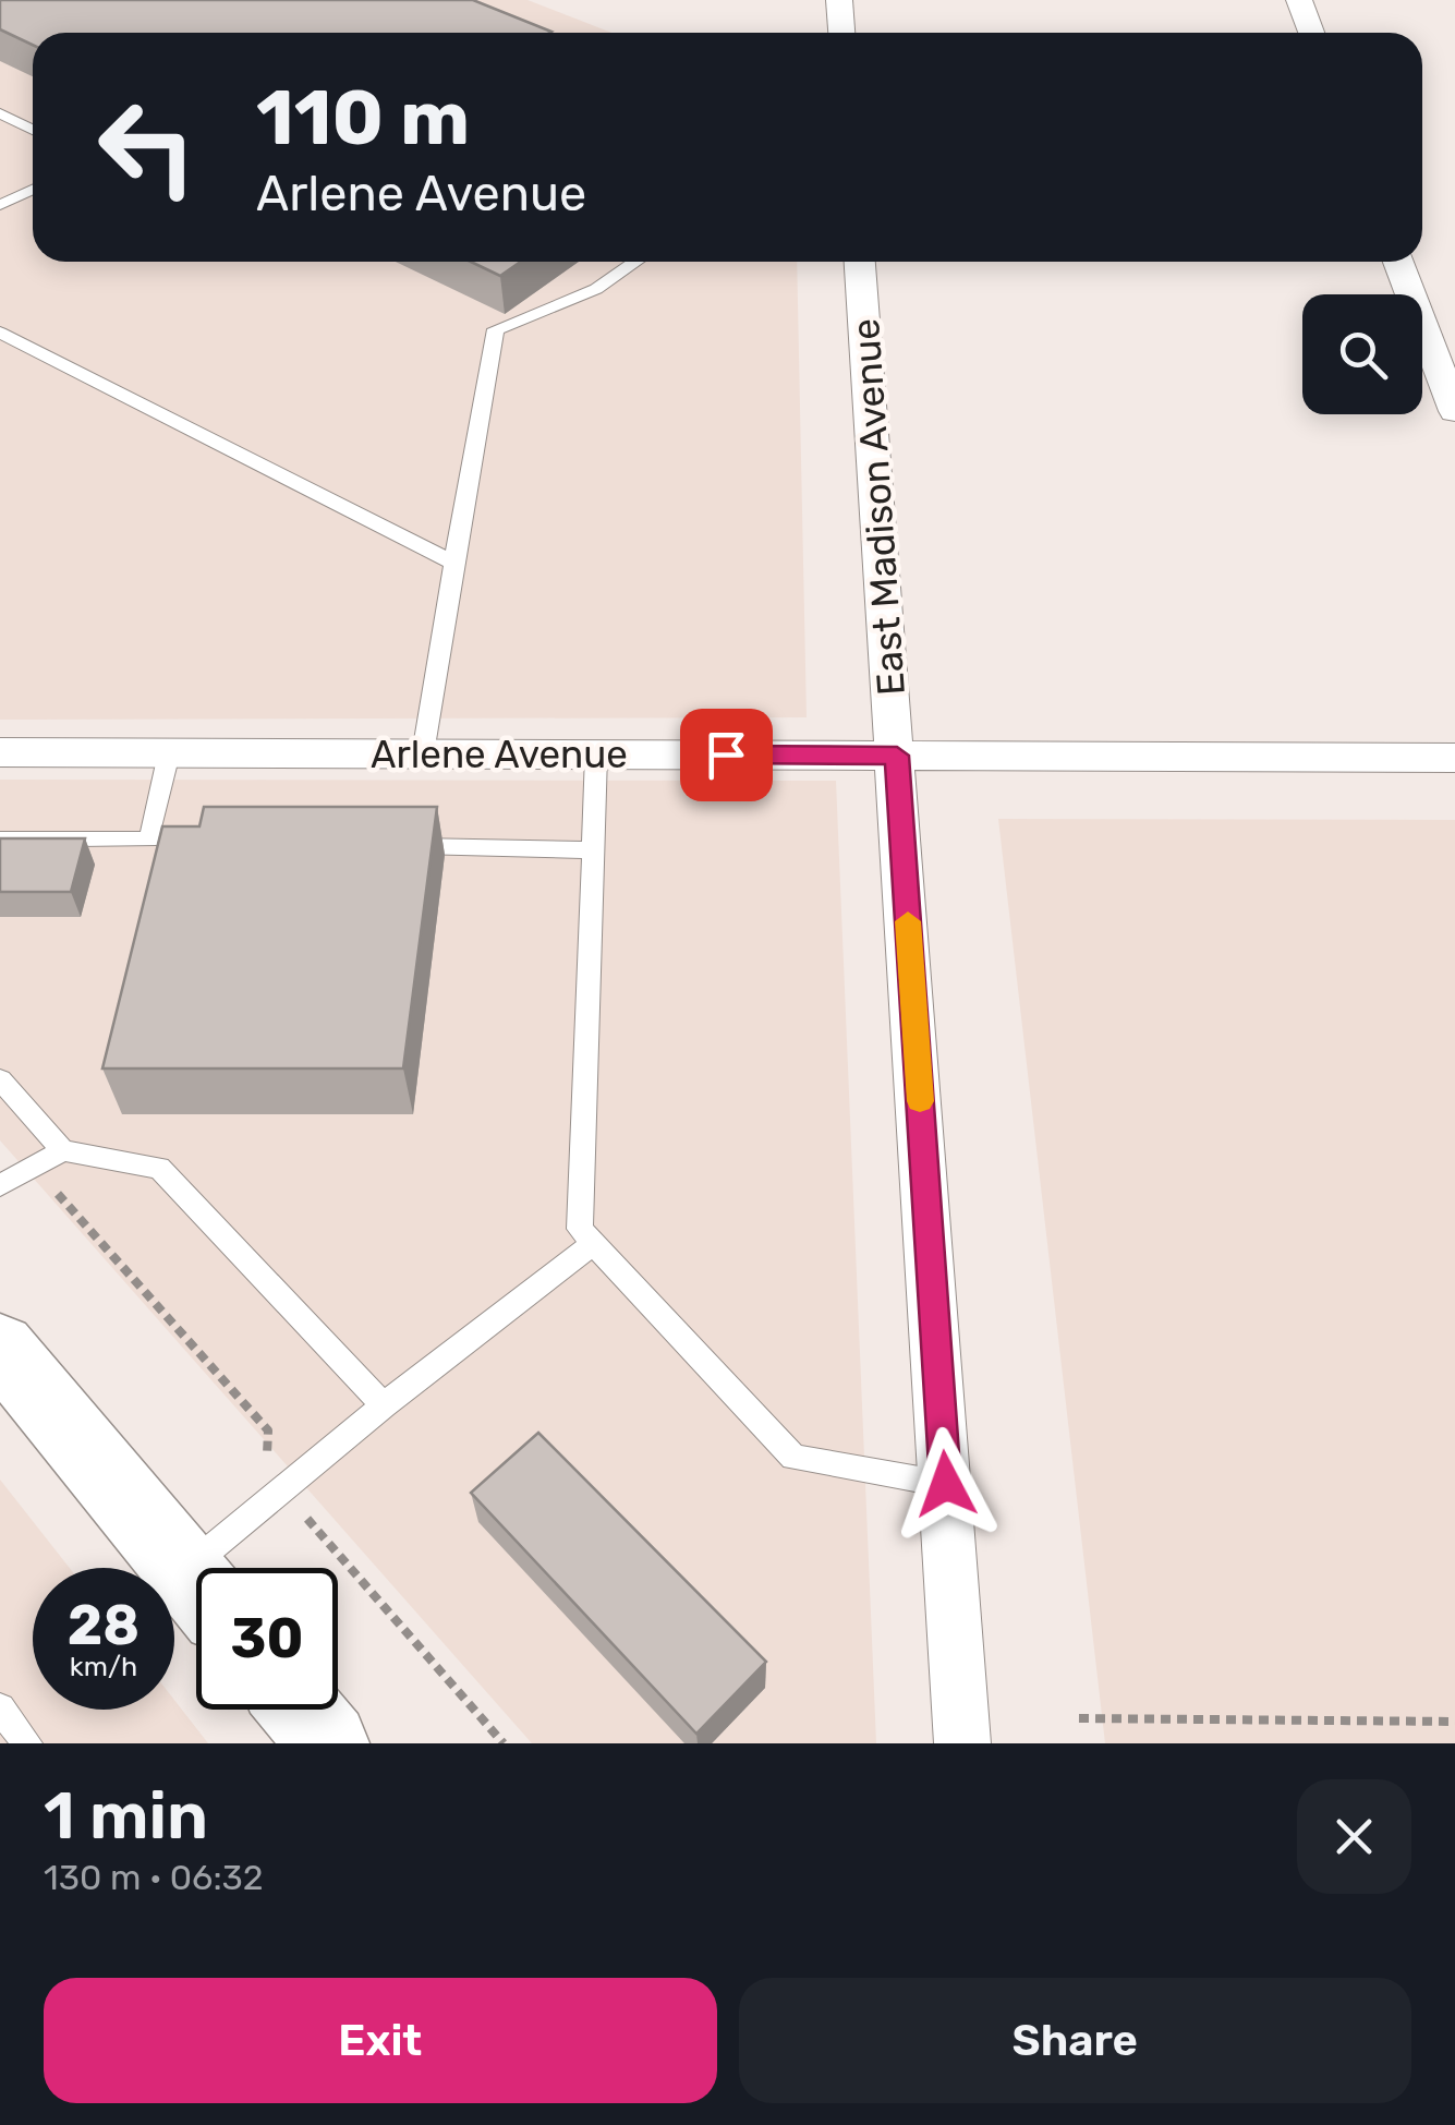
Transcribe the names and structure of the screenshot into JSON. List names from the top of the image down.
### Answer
{
  "streets": {
    "street": ["East Madison Avenue", "Arlene Avenue"]
  },
  "crossings": [
    ["East Madison Avenue", "Arlene Avenue"]
  ],
  "page": {
    "turn": ["110 m", "Arlene Avenue"],
    "speed": "28 km/h",
    "limit": "30",
    "heading": ["1 min", "130 m · 06:32"],
    "buttons": ["Exit", "Share"]
  }
}
